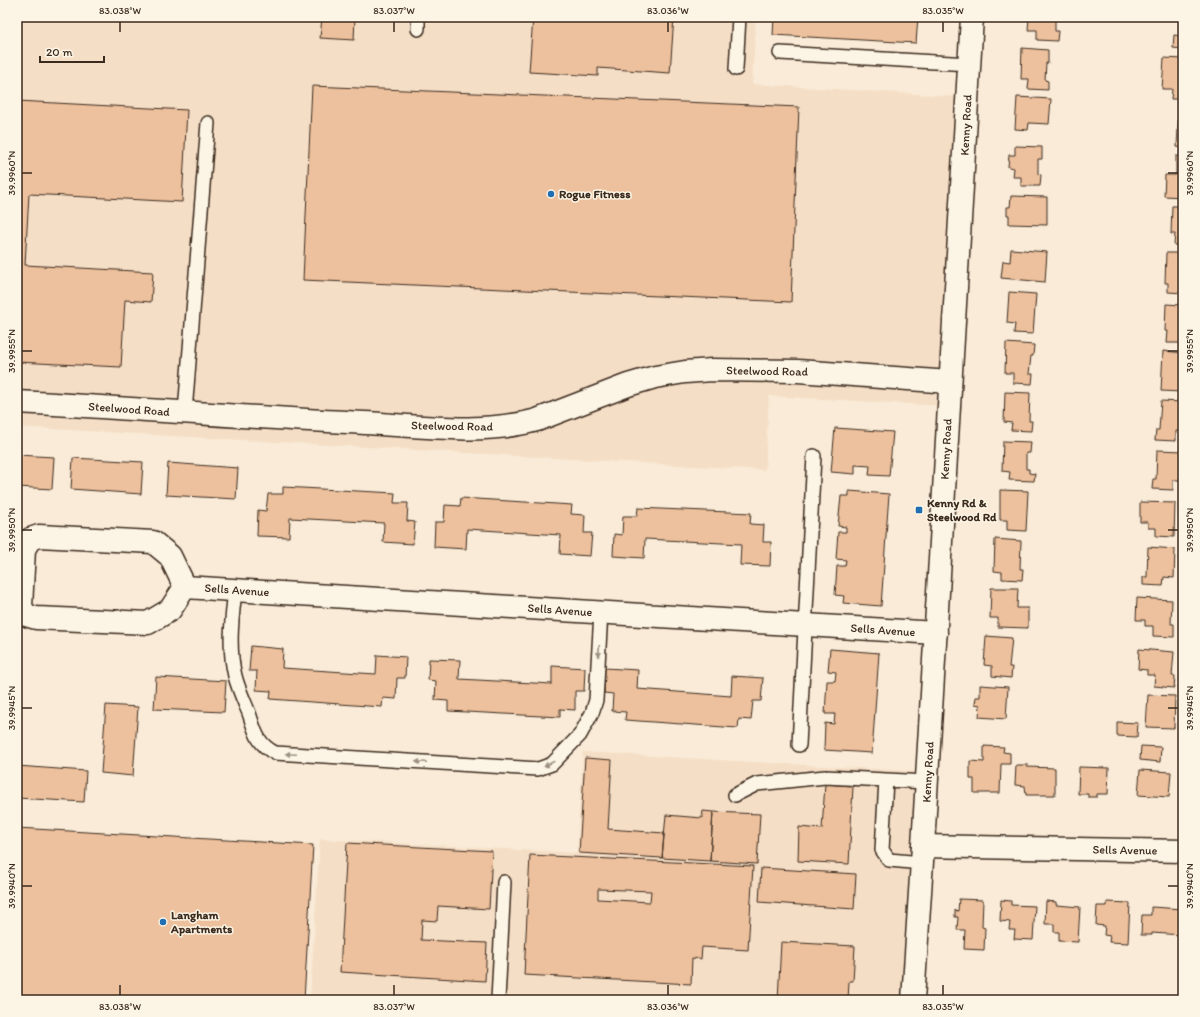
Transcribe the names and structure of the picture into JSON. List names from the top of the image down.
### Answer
{
  "streets": {
    "street": ["Kenny Road", "Steelwood Road", "Sells Avenue"]
  },
  "crossings": [
    ["Kenny Road", "Steelwood Road"],
    ["Kenny Road", "Sells Avenue"]
  ],
  "places": {
    "other": ["Rogue Fitness", "Langham Apartments"],
    "transit": ["Kenny Rd & Steelwood Rd"]
  },
  "scale_bar": "20 m",
  "coordinates": [
    "83.038°W",
    "83.037°W",
    "83.036°W",
    "83.035°W",
    "39.9960°N",
    "39.9955°N",
    "39.9950°N",
    "39.9945°N",
    "39.9940°N"
  ]
}
